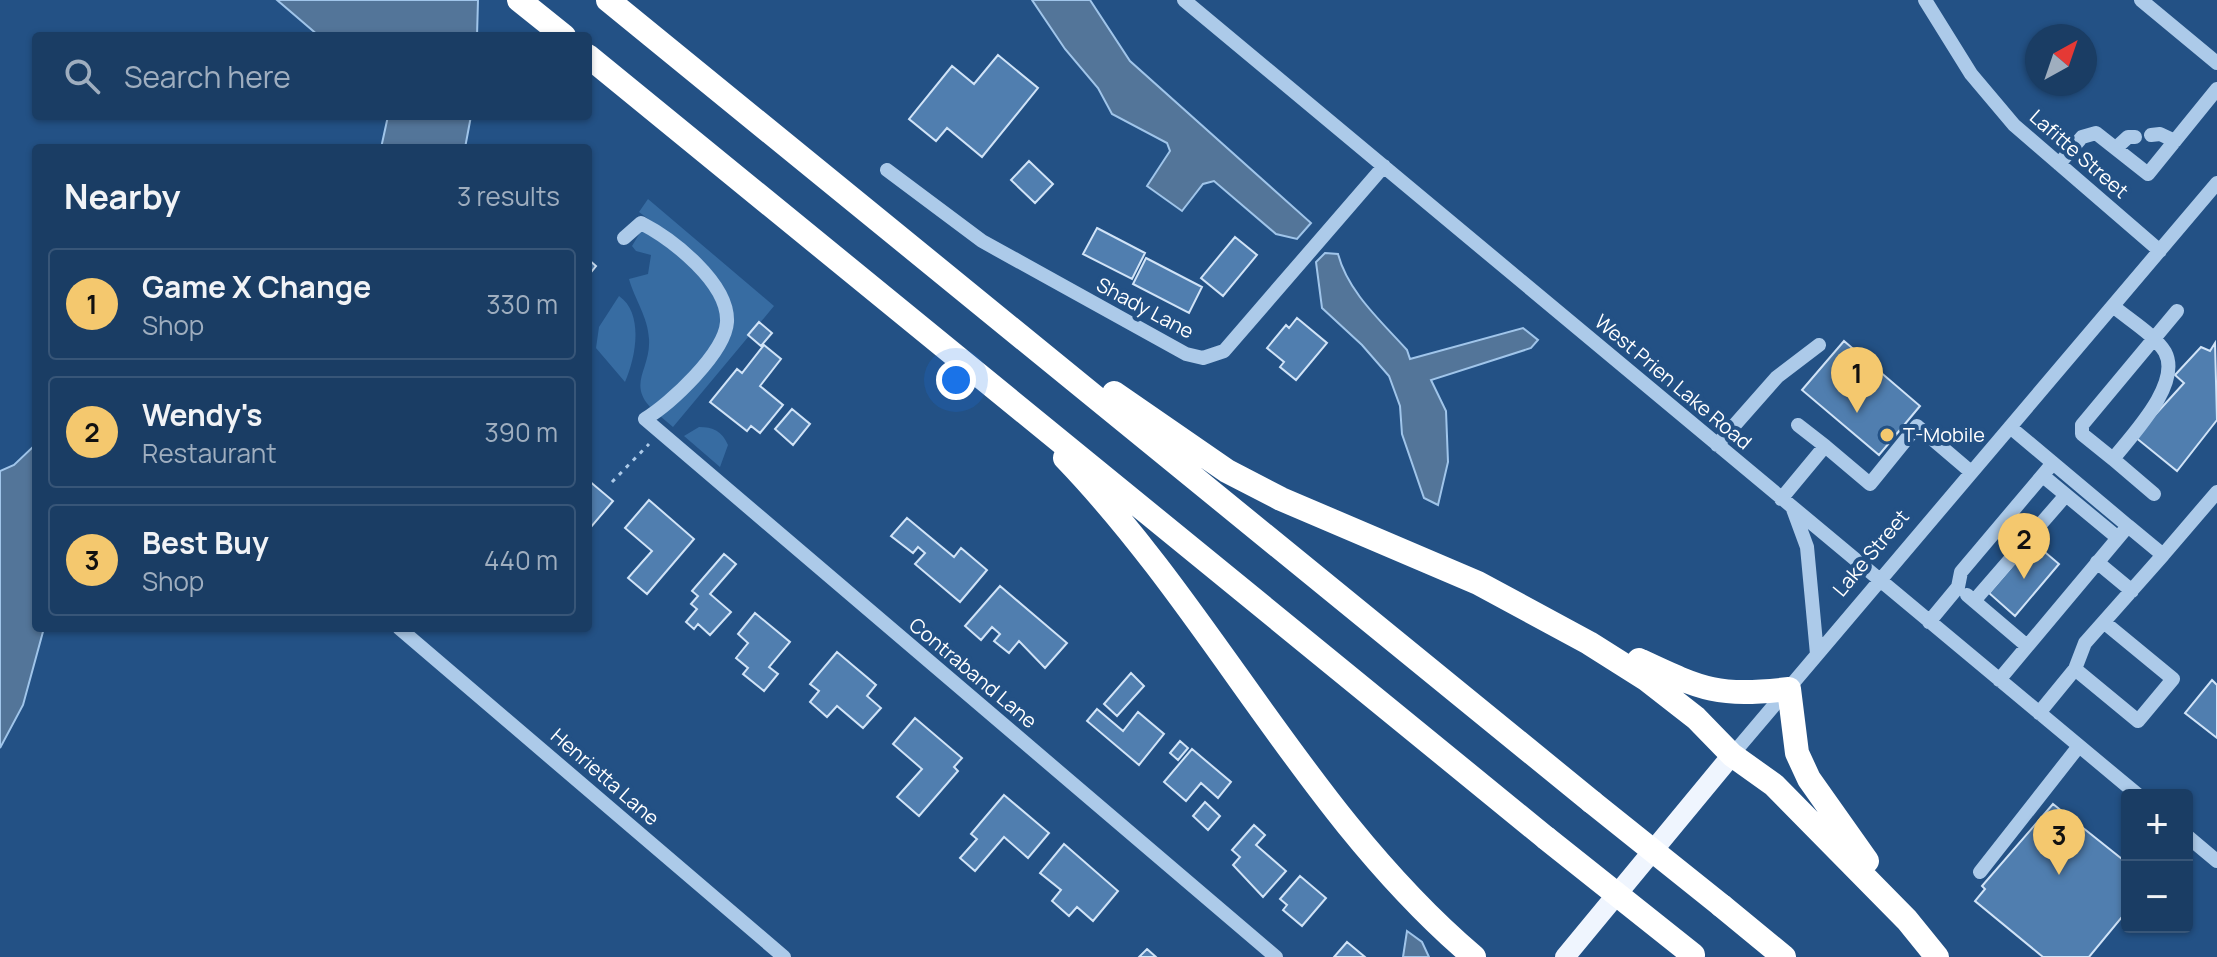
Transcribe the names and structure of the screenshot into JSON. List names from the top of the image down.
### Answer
{
  "streets": {
    "main road": ["Lake Street"],
    "street": [
      "Lafitte Street",
      "Shady Lane",
      "West Prien Lake Road",
      "Contraband Lane",
      "Henrietta Lane"
    ]
  },
  "crossings": [
    ["Lafitte Street", "Lake Street"],
    ["Shady Lane", "West Prien Lake Road"],
    ["West Prien Lake Road", "Lake Street"]
  ],
  "places": ["T-Mobile"],
  "north": "top right",
  "page": {
    "search": "Search here",
    "heading": ["Nearby", "3 results"],
    "list": [
      {
        "mark": "1",
        "name": "Game X Change",
        "note": "Shop",
        "value": "330 m"
      },
      {
        "mark": "2",
        "name": "Wendy's",
        "note": "Restaurant",
        "value": "390 m"
      },
      {
        "mark": "3",
        "name": "Best Buy",
        "note": "Shop",
        "value": "440 m"
      }
    ],
    "pins": ["1", "2", "3"],
    "map_buttons": ["+", "−"]
  }
}
